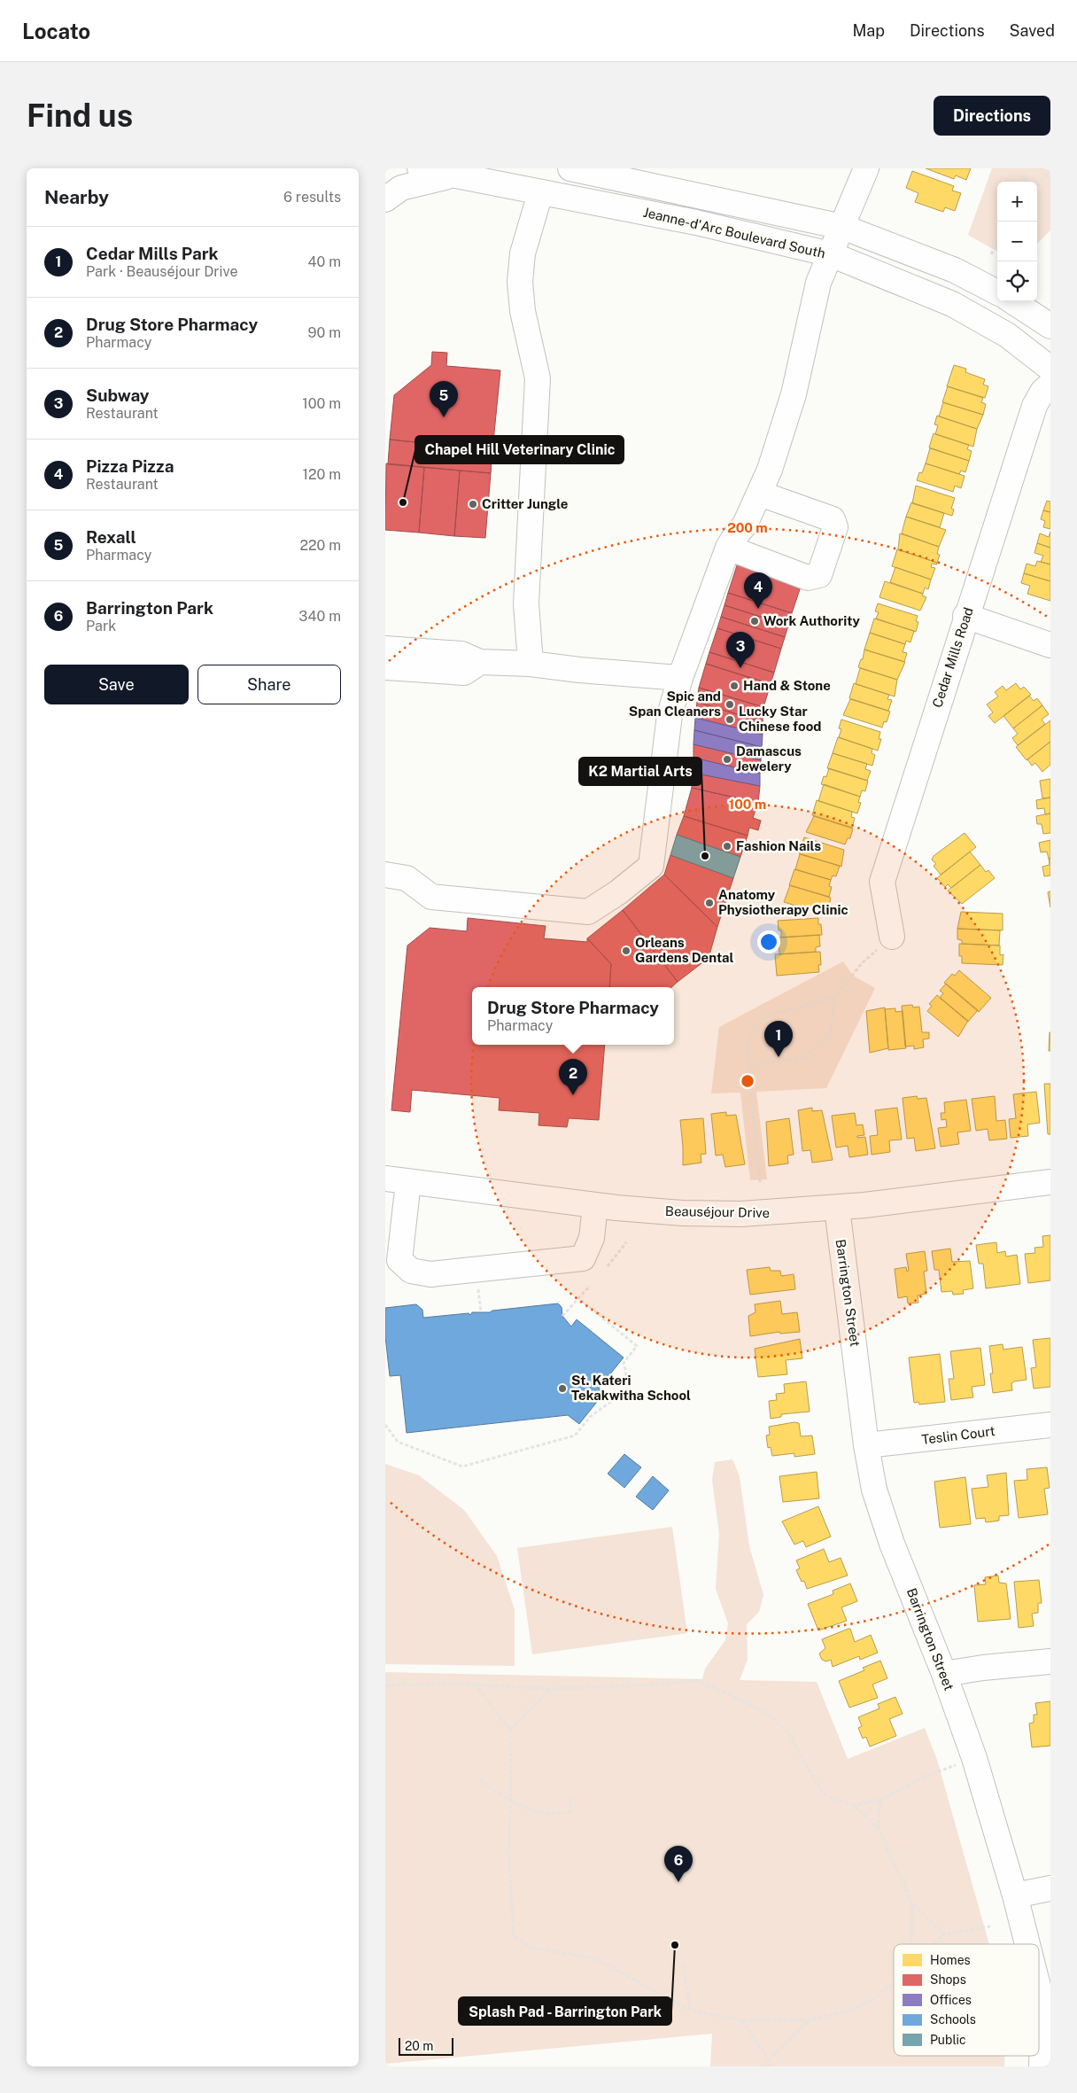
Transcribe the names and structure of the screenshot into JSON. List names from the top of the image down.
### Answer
{
  "streets": {
    "street": [
      "Jeanne-d'Arc Boulevard South",
      "Cedar Mills Road",
      "Beauséjour Drive",
      "Barrington Street",
      "Teslin Court"
    ]
  },
  "crossings": [
    ["Beauséjour Drive", "Barrington Street"],
    ["Barrington Street", "Teslin Court"]
  ],
  "places": [
    "Chapel Hill Veterinary Clinic",
    "Critter Jungle",
    "Work Authority",
    "Hand & Stone",
    "Spic and Span Cleaners",
    "Lucky Star Chinese food",
    "Damascus Jewelery",
    "Fashion Nails",
    "K2 Martial Arts",
    "Anatomy Physiotherapy Clinic",
    "Orleans Gardens Dental",
    "St. Kateri Tekakwitha School",
    "Splash Pad - Barrington Park"
  ],
  "legend": [
    "Homes",
    "Shops",
    "Offices",
    "Schools",
    "Public"
  ],
  "scale_bar": "20 m",
  "page": {
    "header": "Locato",
    "nav": ["Map", "Directions", "Saved"],
    "buttons": [
      "Directions",
      ["Save", "Share"]
    ],
    "title": "Find us",
    "heading": ["Nearby", "6 results"],
    "map_buttons": ["+", "−"],
    "list": [
      {
        "mark": "1",
        "name": "Cedar Mills Park",
        "note": "Park · Beauséjour Drive",
        "value": "40 m"
      },
      {
        "mark": "2",
        "name": "Drug Store Pharmacy",
        "note": "Pharmacy",
        "value": "90 m"
      },
      {
        "mark": "3",
        "name": "Subway",
        "note": "Restaurant",
        "value": "100 m"
      },
      {
        "mark": "4",
        "name": "Pizza Pizza",
        "note": "Restaurant",
        "value": "120 m"
      },
      {
        "mark": "5",
        "name": "Rexall",
        "note": "Pharmacy",
        "value": "220 m"
      },
      {
        "mark": "6",
        "name": "Barrington Park",
        "note": "Park",
        "value": "340 m"
      }
    ],
    "pins": [
      "5",
      "4",
      "3",
      "1",
      "2",
      "6"
    ],
    "popup": ["Drug Store Pharmacy", "Pharmacy"],
    "scale": "20 m"
  },
  "rings": ["200 m", "100 m"]
}
